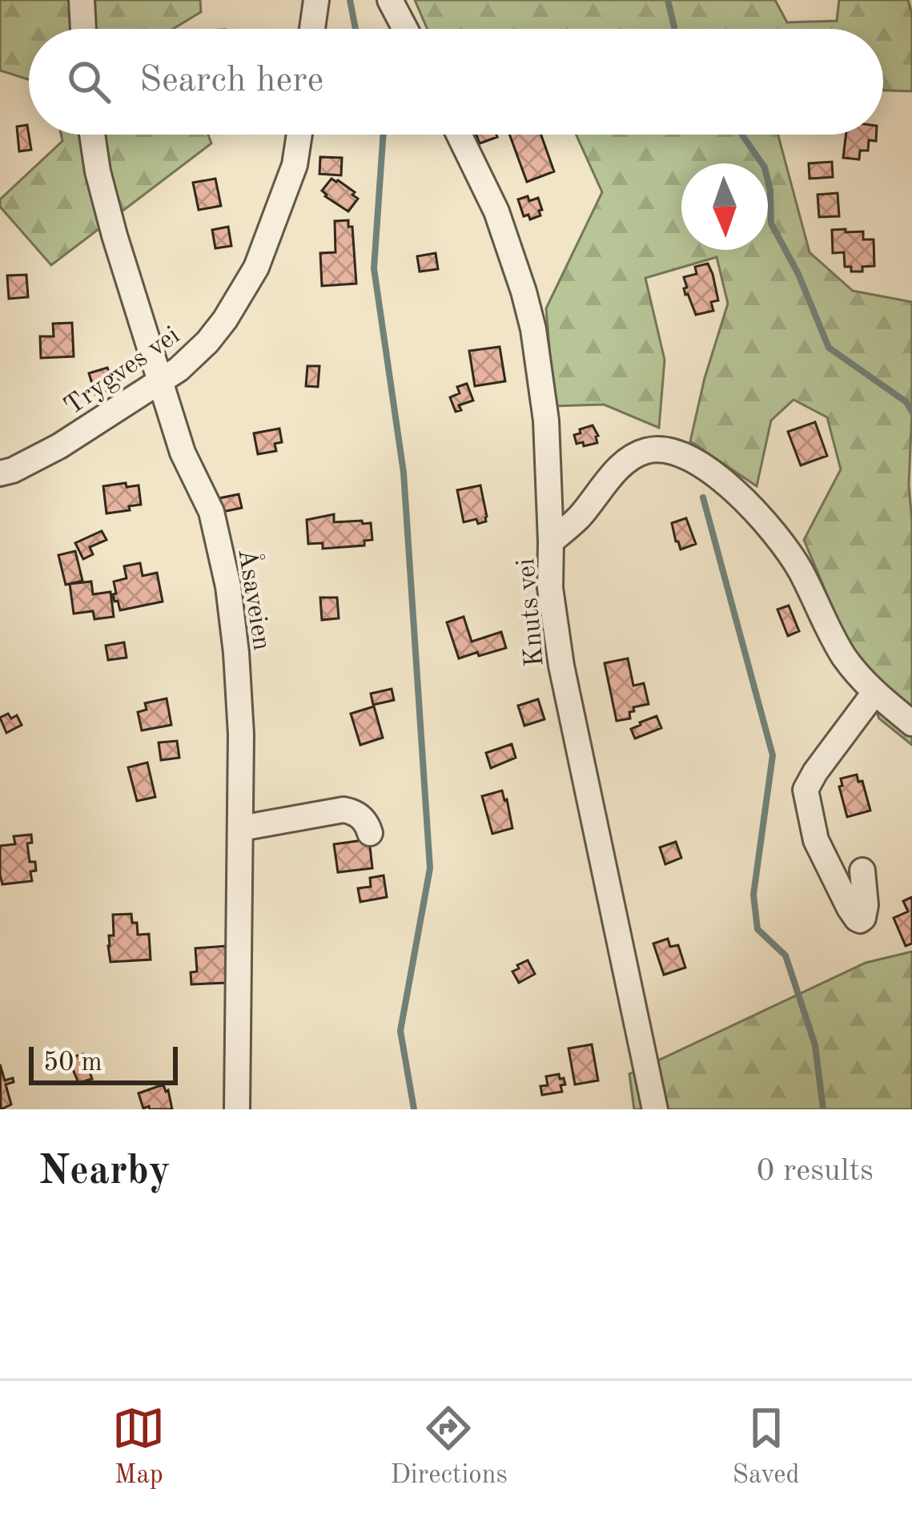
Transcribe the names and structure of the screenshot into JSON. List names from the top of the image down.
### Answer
{
  "streets": {
    "street": ["Trygves vei", "Åsaveien", "Knuts vei"]
  },
  "crossings": [
    ["Trygves vei", "Åsaveien"]
  ],
  "scale_bar": "50 m",
  "north": "bottom",
  "page": {
    "search": "Search here",
    "scale": "50 m",
    "heading": ["Nearby", "0 results"],
    "nav": ["Map", "Directions", "Saved"]
  }
}
